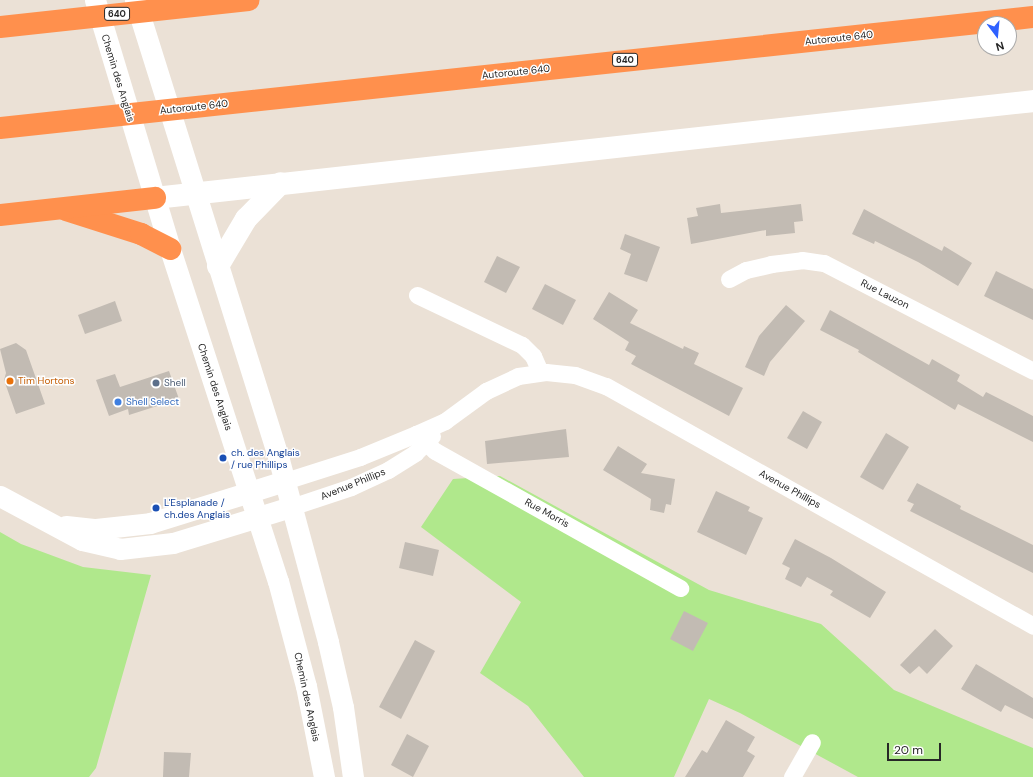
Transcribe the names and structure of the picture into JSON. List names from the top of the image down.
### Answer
{
  "streets": {
    "highway": ["640", "Autoroute 640"],
    "street": [
      "Chemin des Anglais",
      "Rue Lauzon",
      "Avenue Phillips",
      "Rue Morris"
    ]
  },
  "crossings": [
    ["Avenue Phillips", "Rue Morris"]
  ],
  "places": [
    "Tim Hortons",
    "Shell",
    "Shell Select",
    "ch. des Anglais / rue Phillips",
    "L'Esplanade / ch.des Anglais"
  ],
  "scale_bar": "20 m",
  "north": "bottom"
}
